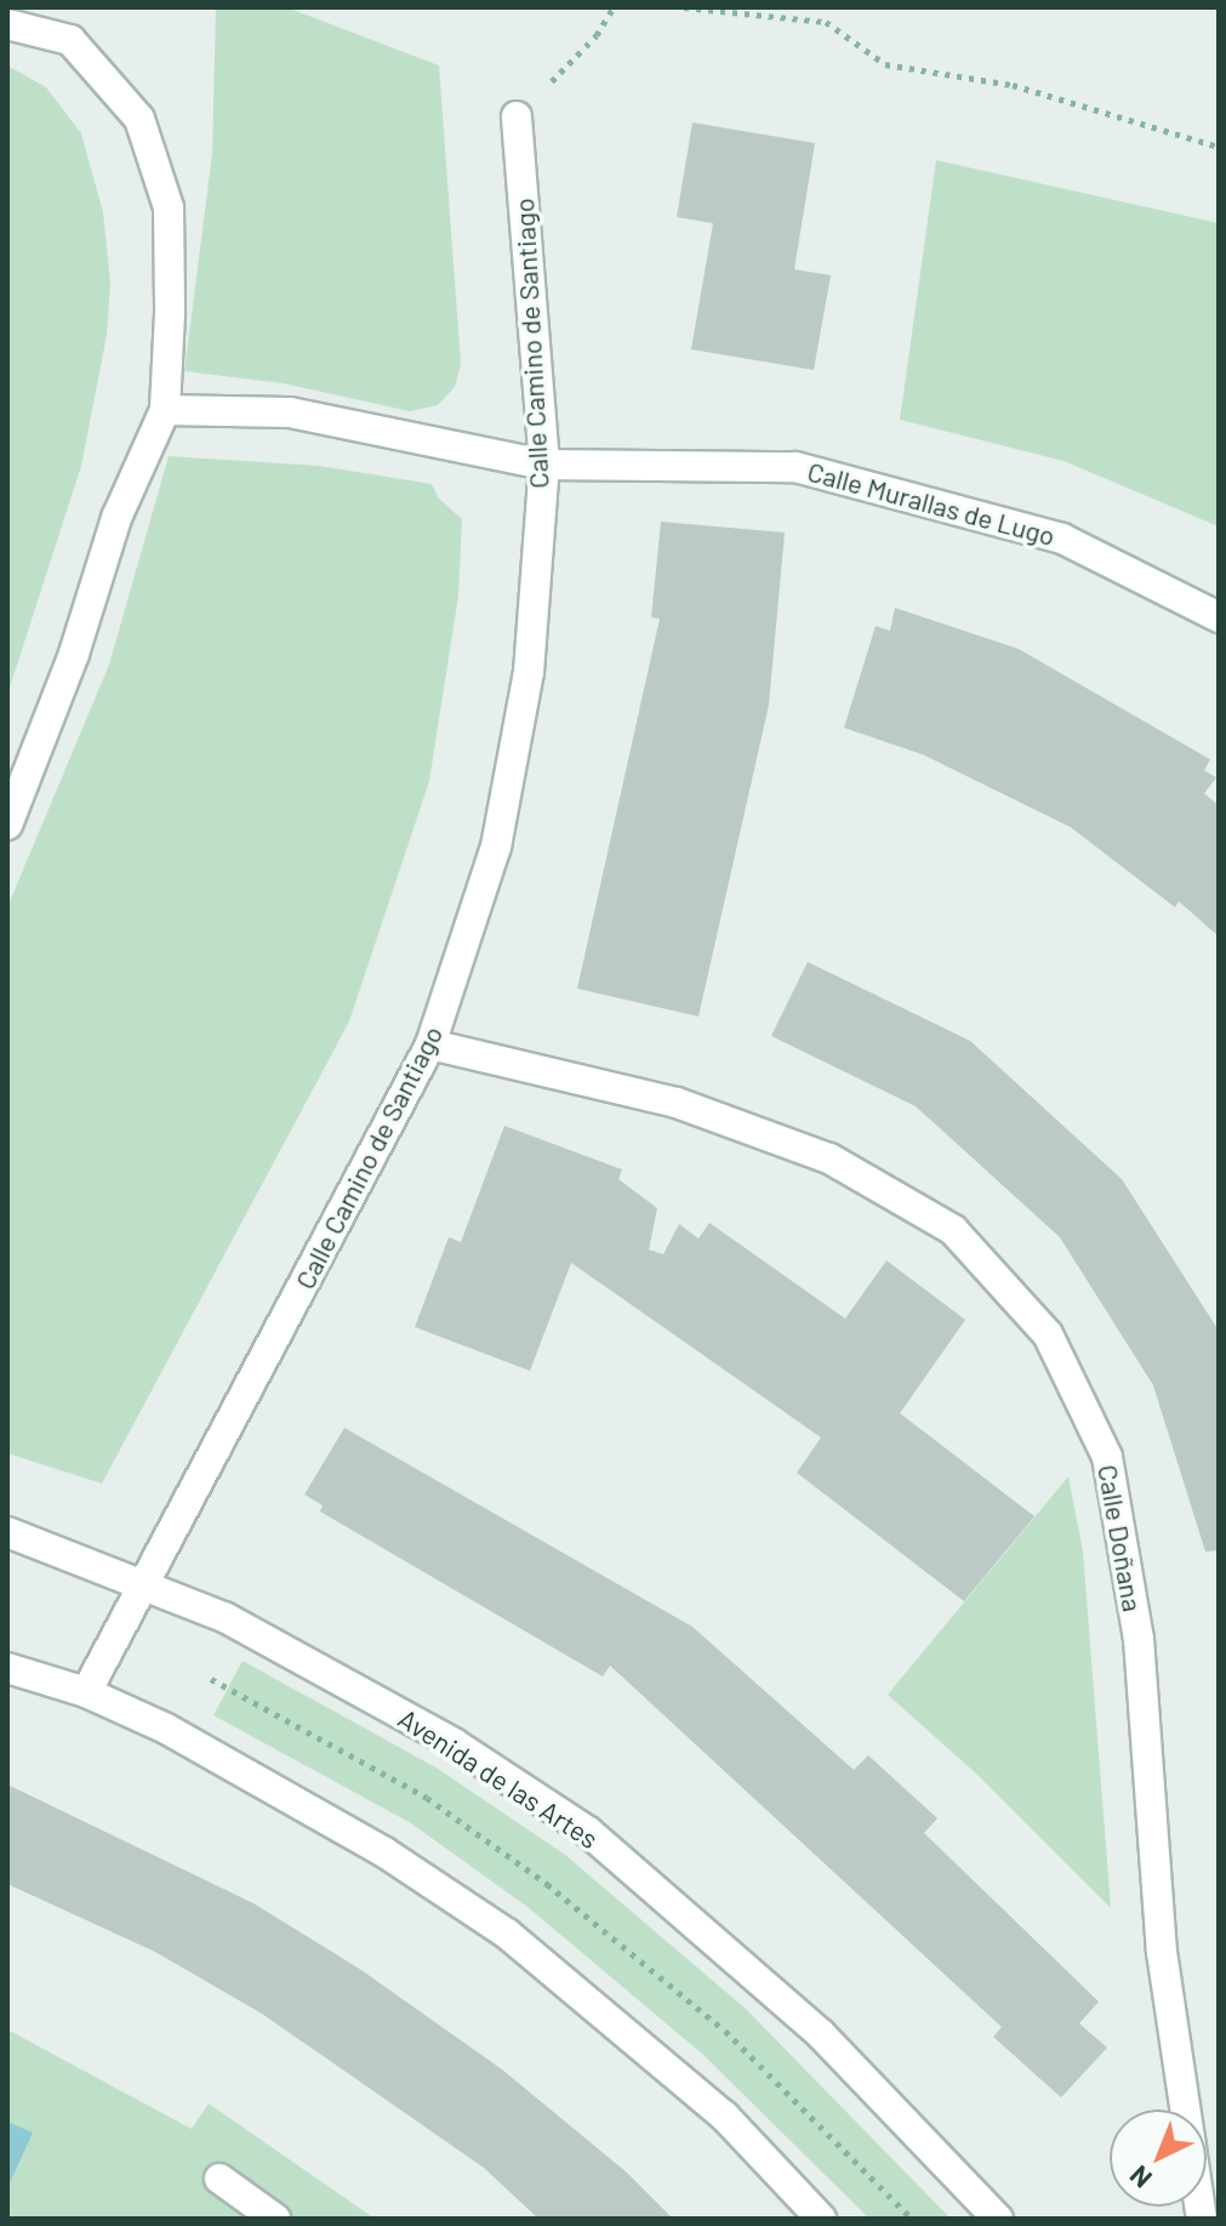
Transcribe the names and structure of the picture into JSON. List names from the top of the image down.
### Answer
{
  "streets": {
    "street": [
      "Calle Camino de Santiago",
      "Calle Murallas de Lugo",
      "Calle Doñana",
      "Avenida de las Artes"
    ]
  },
  "crossings": [
    ["Calle Camino de Santiago", "Calle Murallas de Lugo"],
    ["Calle Camino de Santiago", "Calle Doñana"],
    ["Calle Camino de Santiago", "Avenida de las Artes"]
  ],
  "north": "bottom left"
}
